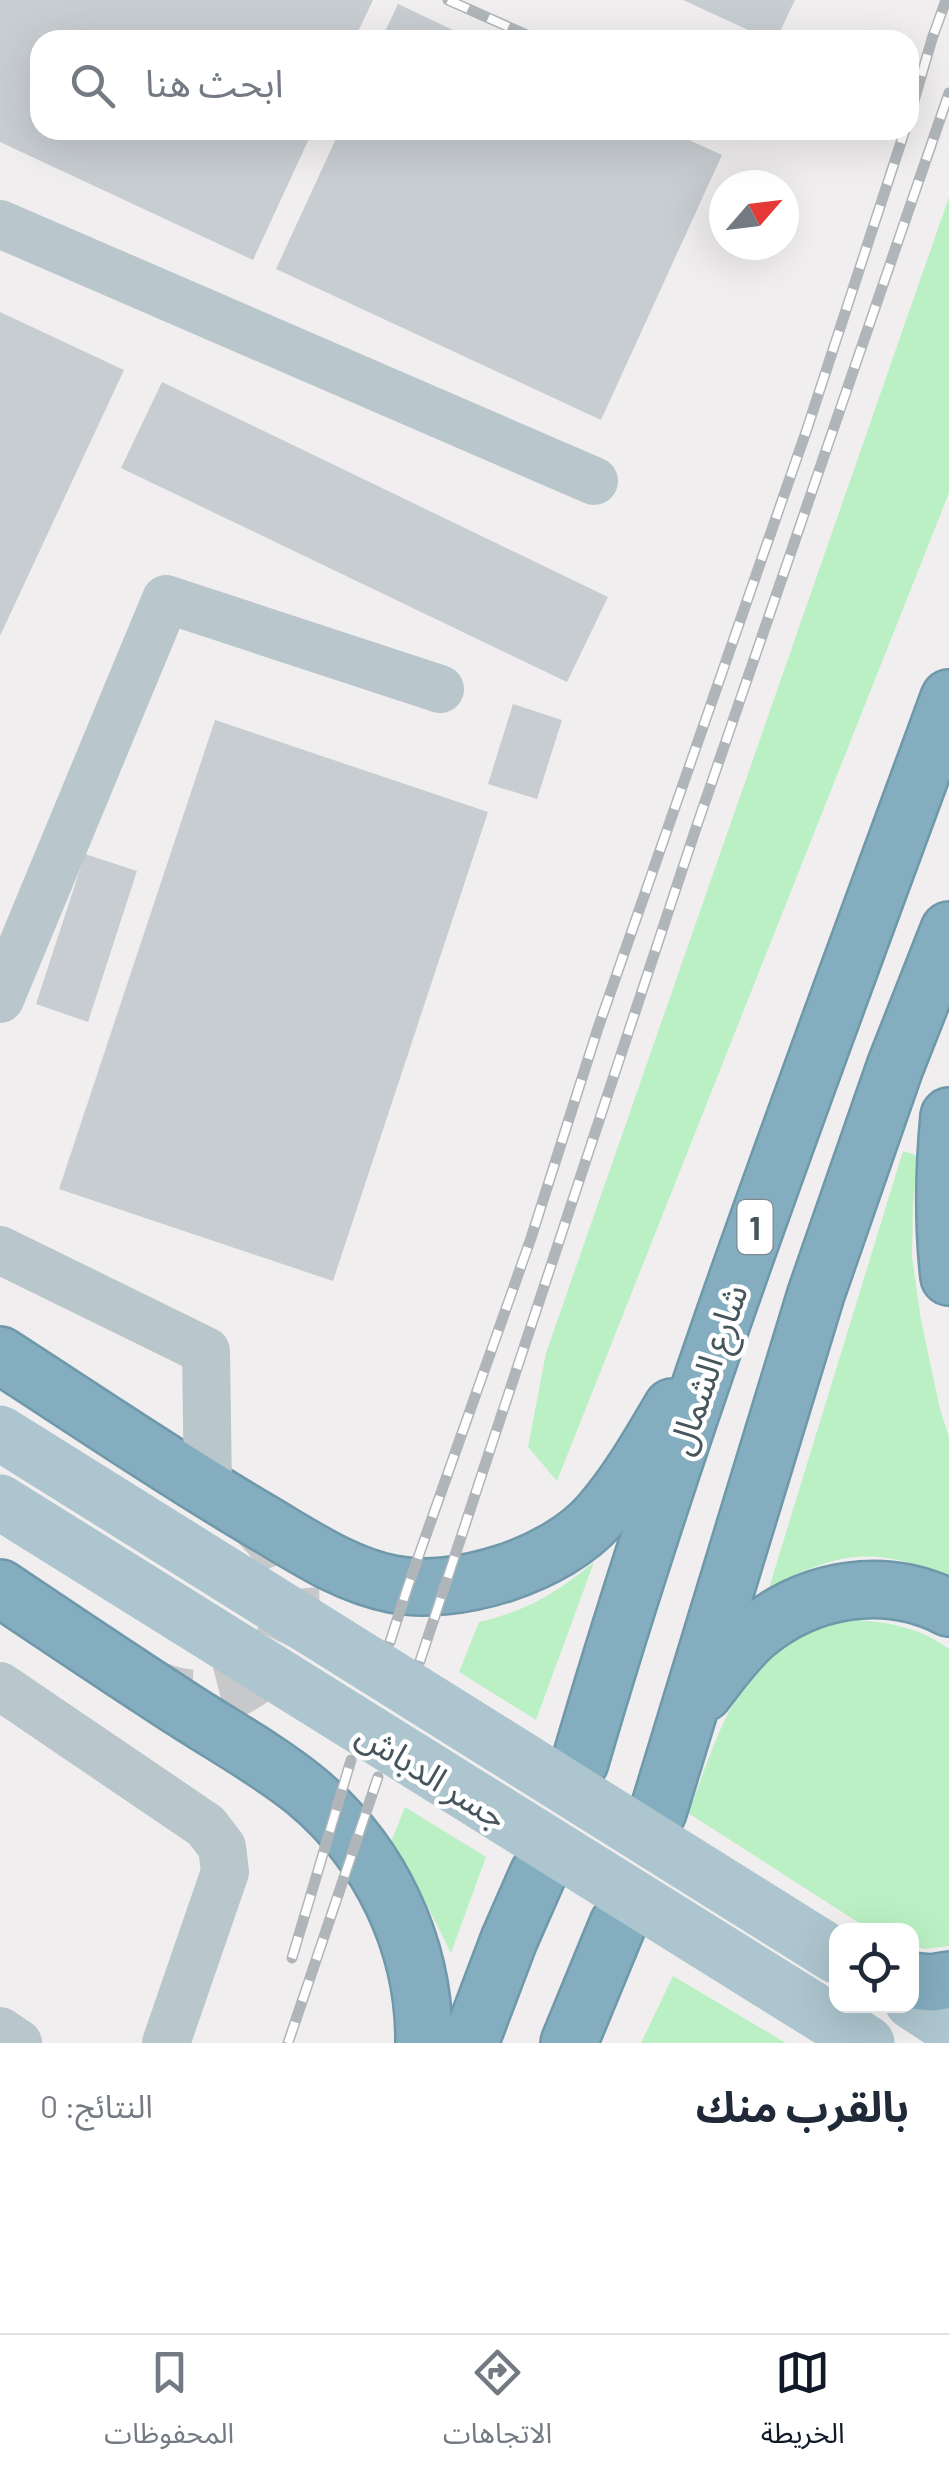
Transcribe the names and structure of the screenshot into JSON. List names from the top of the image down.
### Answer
{
  "streets": {
    "highway": ["1", "شارع الشمال"],
    "main road": ["جسر الدباش"]
  },
  "north": "top right",
  "page": {
    "search": "ابحث هنا",
    "heading": ["بالقرب منك", "النتائج: 0"],
    "nav": ["الخريطة", "الاتجاهات", "المحفوظات"]
  }
}
